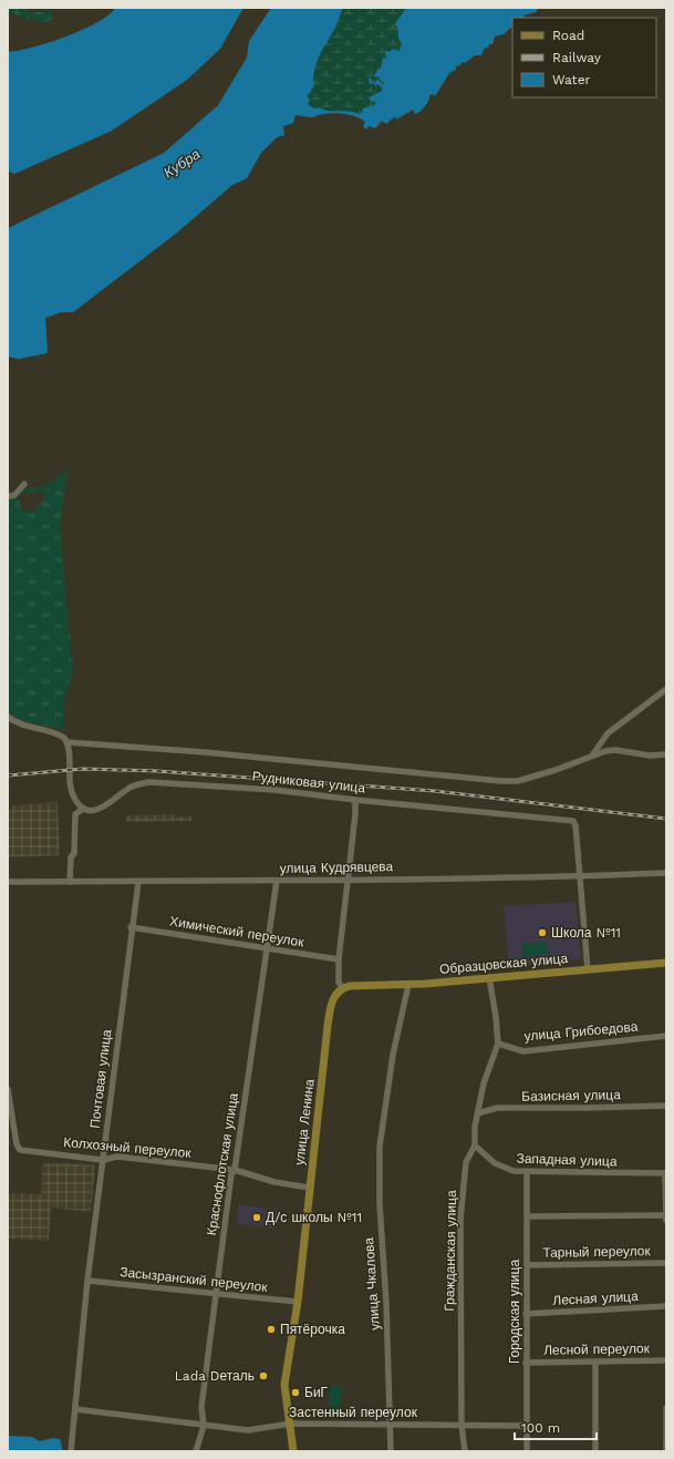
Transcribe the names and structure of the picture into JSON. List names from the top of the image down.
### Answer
{
  "streets": {
    "main road": ["Образцовская улица", "улица Ленина"],
    "street": [
      "Рудниковая улица",
      "улица Кудрявцева",
      "Химический переулок",
      "улица Грибоедова",
      "Почтовая улица",
      "Базисная улица",
      "Колхозный переулок",
      "Западная улица",
      "Краснофлотская улица",
      "Гражданская улица",
      "Тарный переулок",
      "Засызранский переулок",
      "улица Чкалова",
      "Лесная улица",
      "Городская улица",
      "Лесной переулок",
      "Застенный переулок"
    ]
  },
  "crossings": [
    ["Рудниковая улица", "улица Кудрявцева"],
    ["улица Кудрявцева", "Почтовая улица"],
    ["улица Кудрявцева", "Краснофлотская улица"],
    ["Химический переулок", "Почтовая улица"],
    ["Химический переулок", "Краснофлотская улица"],
    ["Образцовская улица", "улица Ленина"],
    ["Образцовская улица", "Гражданская улица"],
    ["Образцовская улица", "улица Чкалова"],
    ["улица Грибоедова", "Гражданская улица"],
    ["Почтовая улица", "Колхозный переулок"],
    ["Почтовая улица", "Засызранский переулок"],
    ["Почтовая улица", "Застенный переулок"],
    ["Базисная улица", "Гражданская улица"],
    ["улица Ленина", "Колхозный переулок"],
    ["улица Ленина", "Засызранский переулок"],
    ["улица Ленина", "Застенный переулок"],
    ["Колхозный переулок", "Краснофлотская улица"],
    ["Западная улица", "Гражданская улица"],
    ["Западная улица", "Городская улица"],
    ["Краснофлотская улица", "Засызранский переулок"],
    ["Краснофлотская улица", "Застенный переулок"],
    ["Гражданская улица", "Застенный переулок"],
    ["Тарный переулок", "Городская улица"],
    ["улица Чкалова", "Застенный переулок"],
    ["Лесная улица", "Городская улица"],
    ["Городская улица", "Лесной переулок"],
    ["Городская улица", "Застенный переулок"]
  ],
  "water": ["Кубра"],
  "places": [
    "Школа №11",
    "Д/с школы №11",
    "Пятёрочка",
    "Lada Dеталь",
    "БиГ"
  ],
  "legend": ["Road", "Railway", "Water"],
  "scale_bar": "100 m"
}
